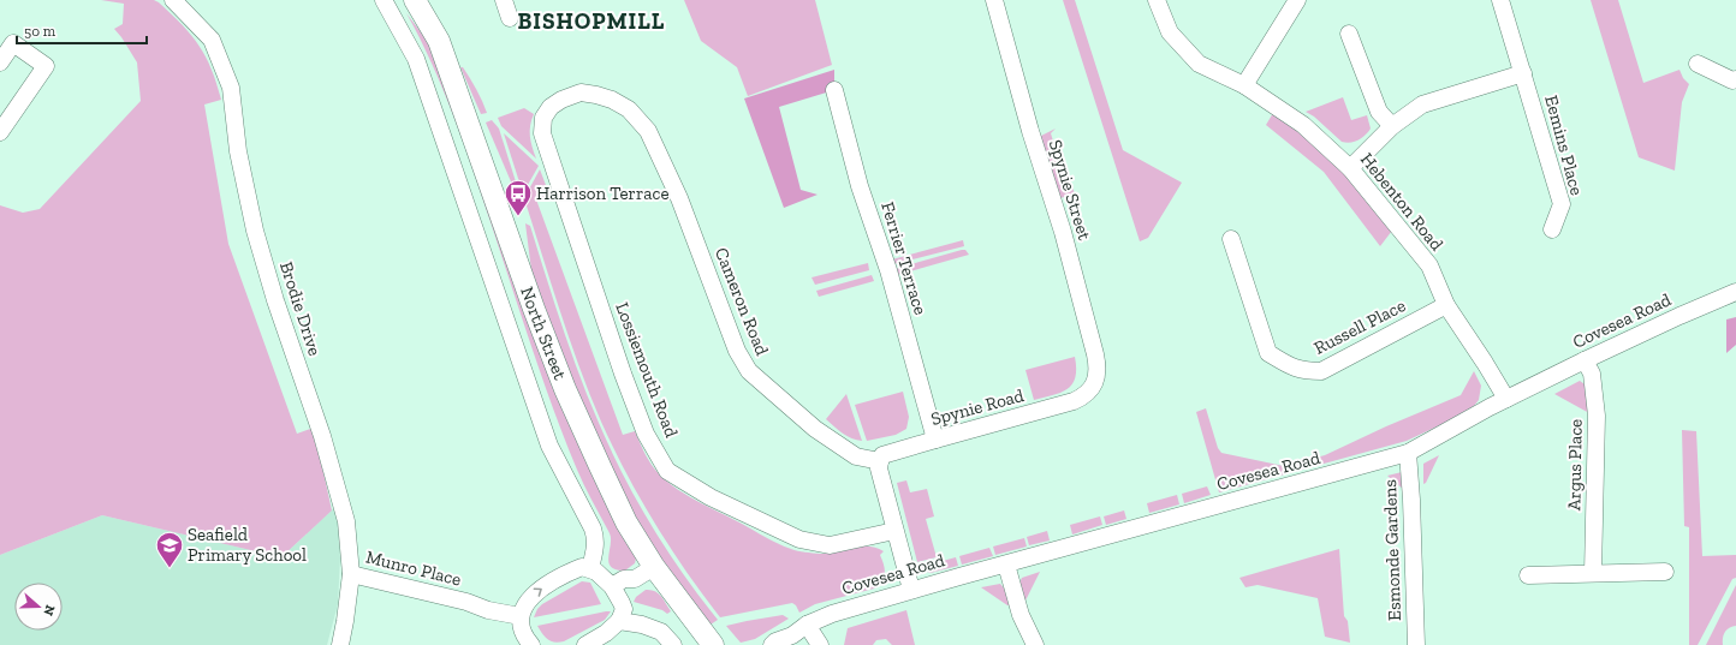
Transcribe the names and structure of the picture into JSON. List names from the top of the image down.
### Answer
{
  "streets": {
    "main road": ["North Street"],
    "street": [
      "Eemins Place",
      "Spynie Street",
      "Hebenton Road",
      "Ferrier Terrace",
      "Cameron Road",
      "Brodie Drive",
      "Covesea Road",
      "Russell Place",
      "Lossiemouth Road",
      "Spynie Road",
      "Argus Place",
      "Esmonde Gardens",
      "Munro Place"
    ]
  },
  "crossings": [
    ["Spynie Street", "Spynie Road"],
    ["Hebenton Road", "Covesea Road"],
    ["Hebenton Road", "Russell Place"],
    ["Ferrier Terrace", "Spynie Road"],
    ["Cameron Road", "Lossiemouth Road"],
    ["Cameron Road", "Spynie Road"],
    ["Brodie Drive", "Munro Place"],
    ["Covesea Road", "Argus Place"],
    ["Covesea Road", "Esmonde Gardens"]
  ],
  "districts": ["BISHOPMILL"],
  "places": {
    "bus stop": ["Harrison Terrace"],
    "school or university": ["Seafield Primary School"]
  },
  "scale_bar": "50 m",
  "north": "right"
}
